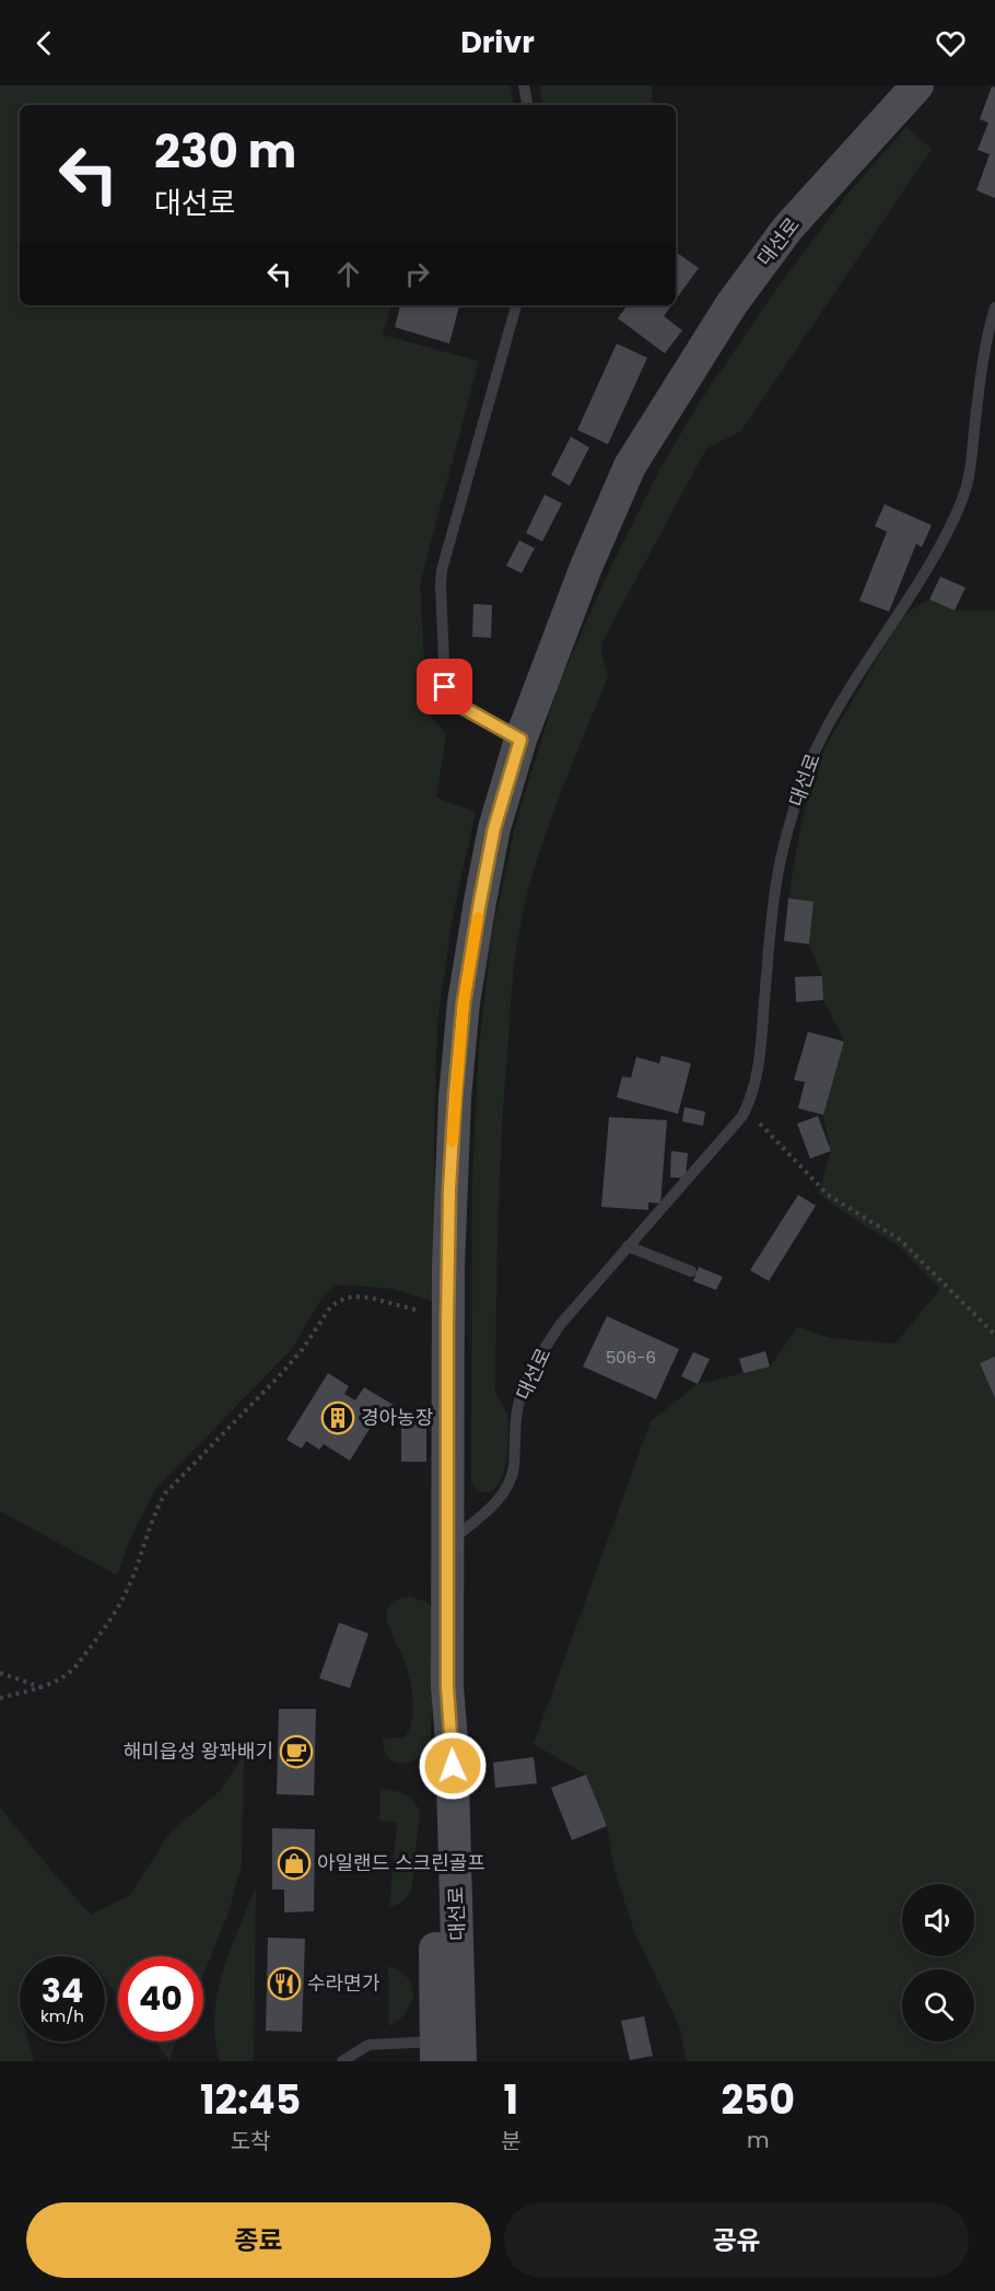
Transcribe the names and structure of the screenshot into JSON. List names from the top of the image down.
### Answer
{
  "streets": {
    "street": ["대선로"]
  },
  "places": {
    "building": ["경아농장"],
    "cafe": ["해미읍성 왕꽈배기"],
    "shop": ["아일랜드 스크린골프"],
    "restaurant": ["수라면가"]
  },
  "house_numbers": ["506-6"],
  "page": {
    "header": "Drivr",
    "turn": ["230 m", "대선로"],
    "speed": "34 km/h",
    "limit": "40",
    "eta": [
      "12:45",
      "도착",
      "1",
      "분",
      "250",
      "m"
    ],
    "buttons": ["종료", "공유"]
  }
}
